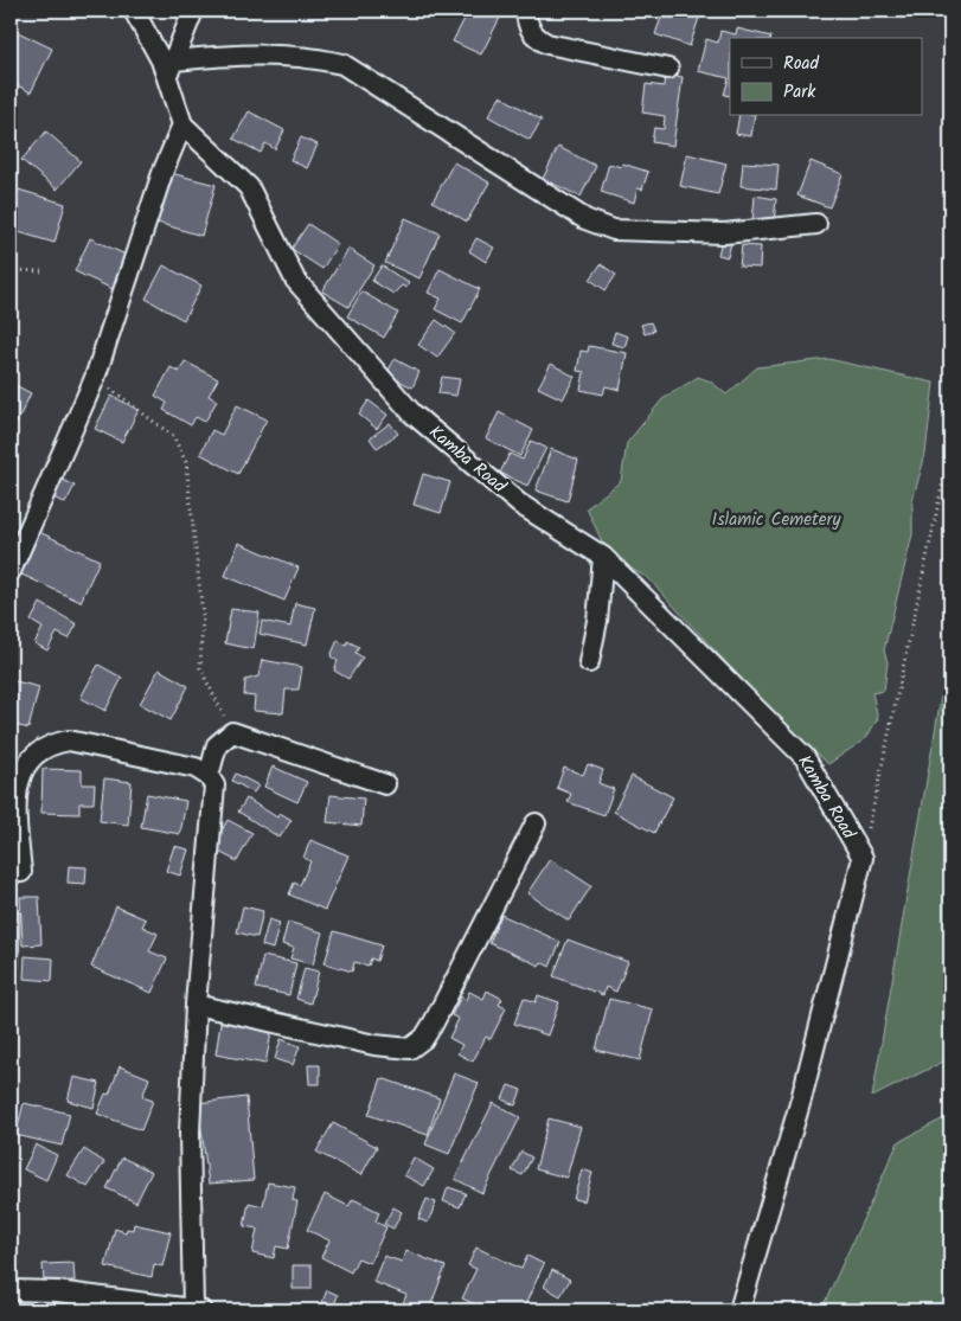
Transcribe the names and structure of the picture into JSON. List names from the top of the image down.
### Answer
{
  "streets": {
    "street": ["Kamba Road"]
  },
  "parks": ["Islamic Cemetery"],
  "legend": ["Road", "Park"]
}
